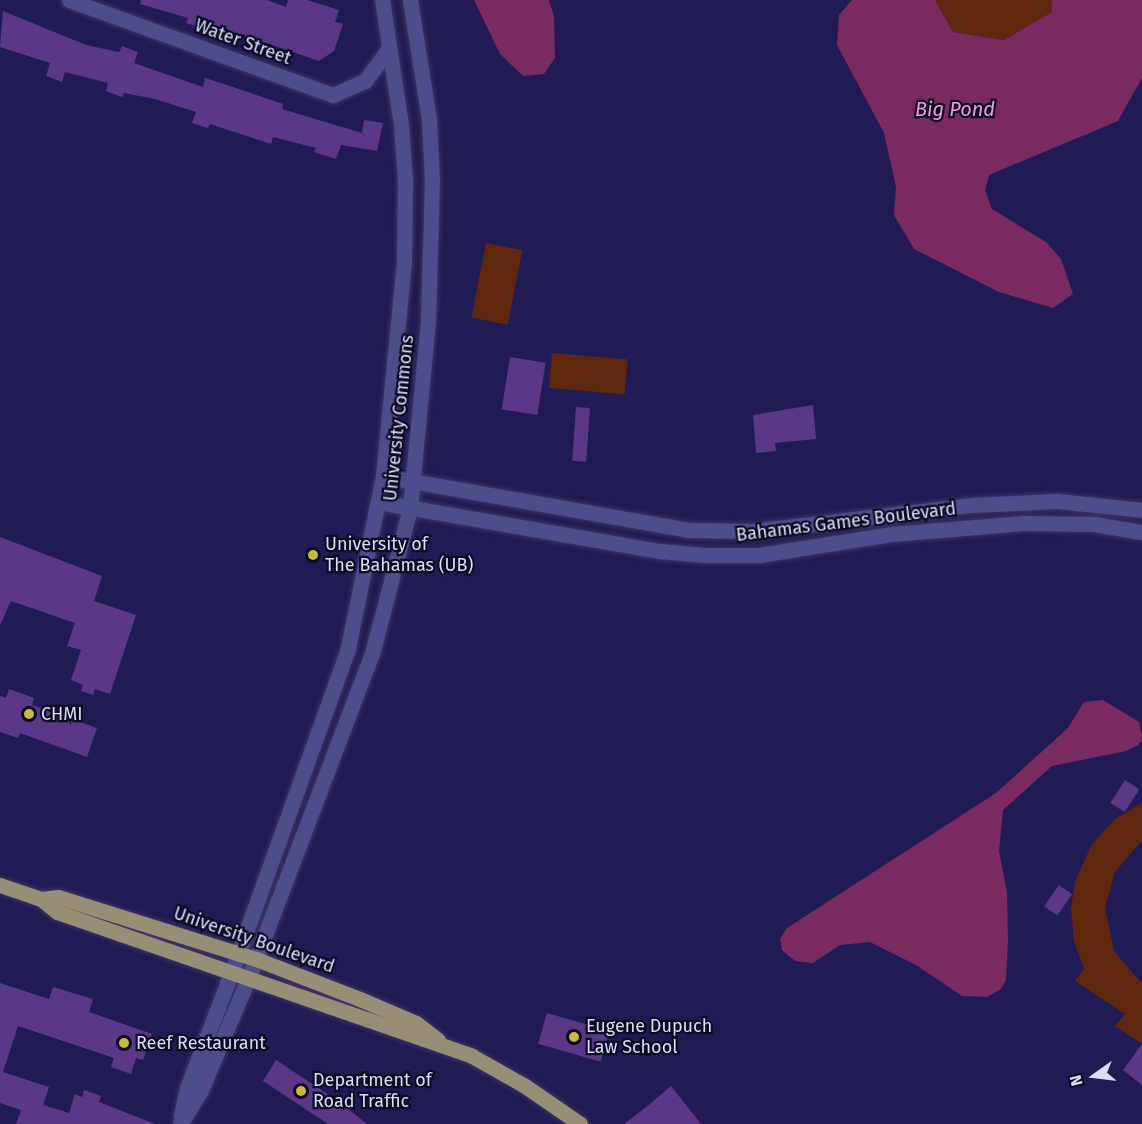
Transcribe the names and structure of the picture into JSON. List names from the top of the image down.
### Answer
{
  "streets": {
    "main road": [
      "Water Street",
      "University Commons",
      "Bahamas Games Boulevard",
      "University Boulevard"
    ]
  },
  "crossings": [
    ["Water Street", "University Commons"],
    ["University Commons", "Bahamas Games Boulevard"],
    ["University Commons", "University Boulevard"]
  ],
  "water": ["Big Pond"],
  "places": [
    "University of The Bahamas (UB)",
    "CHMI",
    "Eugene Dupuch Law School",
    "Reef Restaurant",
    "Department of Road Traffic"
  ],
  "north": "left"
}
